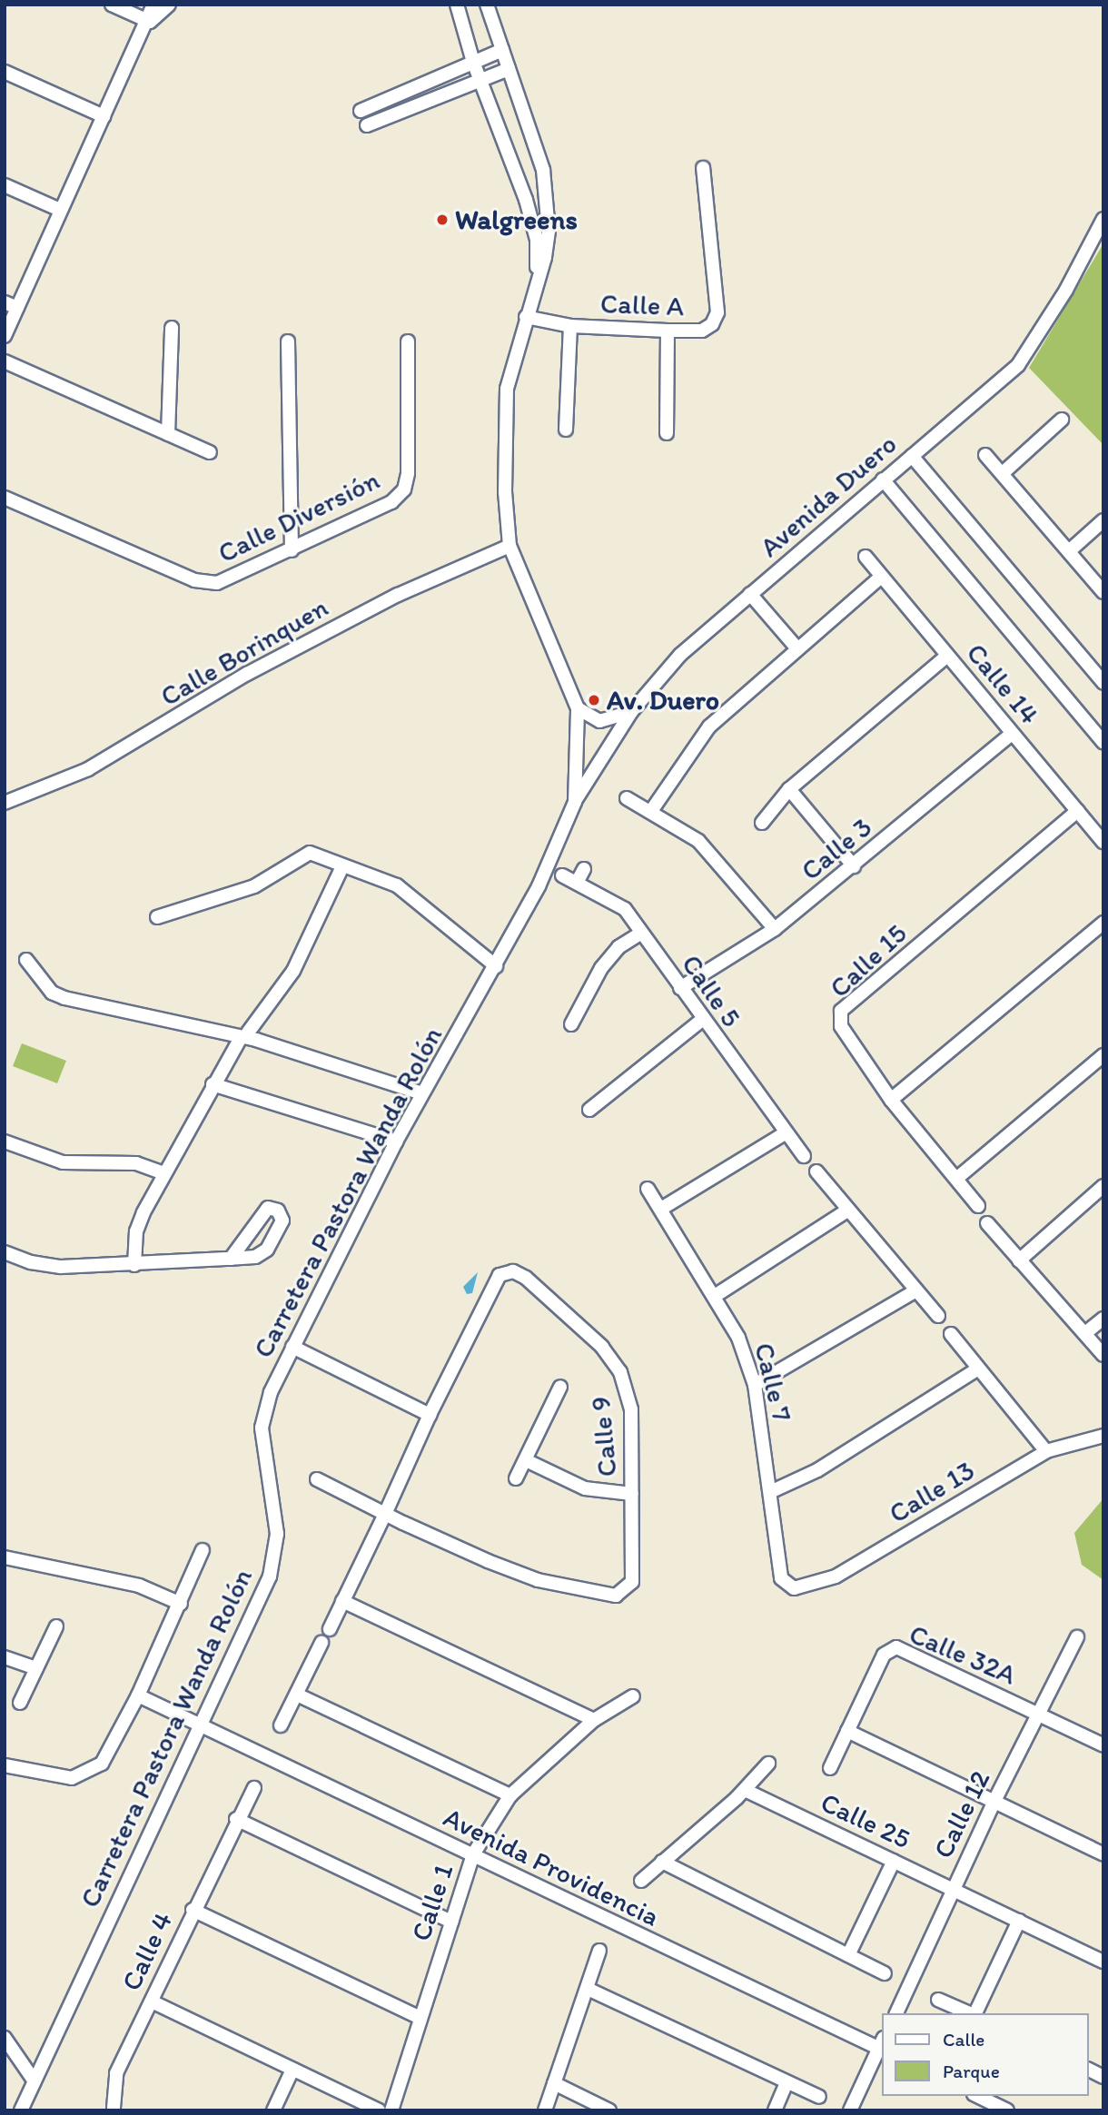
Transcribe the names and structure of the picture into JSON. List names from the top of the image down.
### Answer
{
  "streets": {
    "street": [
      "Calle A",
      "Avenida Duero",
      "Calle Diversión",
      "Calle Borinquen",
      "Calle 14",
      "Calle 3",
      "Calle 15",
      "Calle 5",
      "Carretera Pastora Wanda Rolón",
      "Calle 7",
      "Calle 9",
      "Calle 13",
      "Calle 32A",
      "Calle 12",
      "Calle 25",
      "Avenida Providencia",
      "Calle 1",
      "Calle 4"
    ]
  },
  "crossings": [
    ["Calle A", "Carretera Pastora Wanda Rolón"],
    ["Avenida Duero", "Carretera Pastora Wanda Rolón"],
    ["Calle Borinquen", "Carretera Pastora Wanda Rolón"],
    ["Calle 14", "Calle 3"],
    ["Calle 14", "Calle 15"],
    ["Calle 3", "Calle 5"],
    ["Carretera Pastora Wanda Rolón", "Avenida Providencia"],
    ["Calle 7", "Calle 13"],
    ["Calle 32A", "Calle 12"],
    ["Calle 12", "Calle 25"],
    ["Avenida Providencia", "Calle 1"]
  ],
  "places": ["Walgreens", "Av. Duero"],
  "legend": ["Calle", "Parque"]
}
